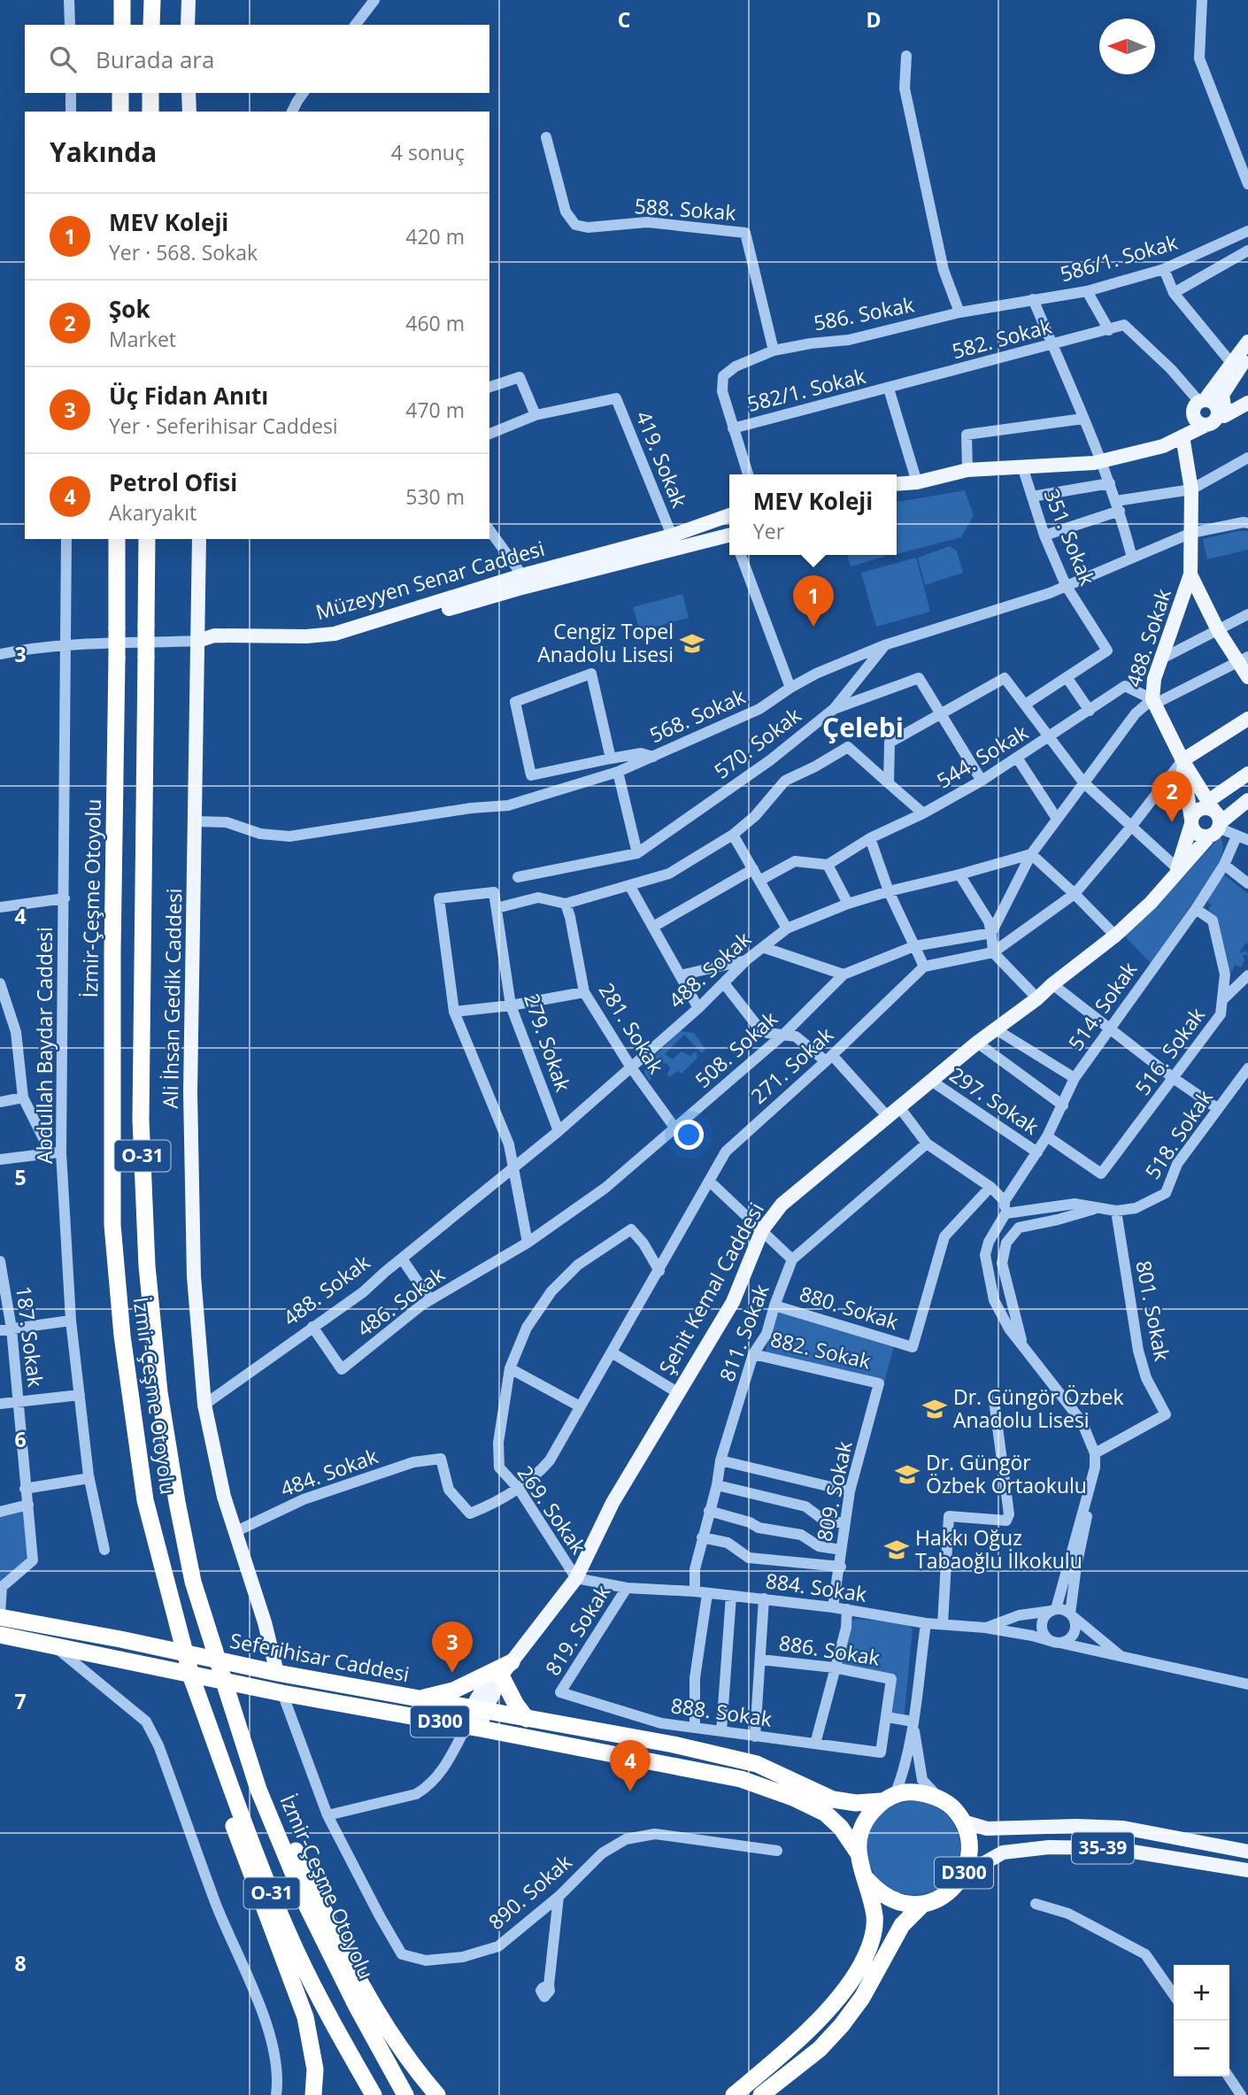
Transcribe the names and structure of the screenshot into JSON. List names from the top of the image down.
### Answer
{
  "streets": {
    "highway": [
      "İzmir-Çeşme Otoyolu",
      "O-31",
      "Seferihisar Caddesi",
      "D300"
    ],
    "main road": [
      "Müzeyyen Senar Caddesi",
      "488. Sokak",
      "Ali İhsan Gedik Caddesi",
      "Şehit Kemal Caddesi",
      "35-39"
    ],
    "street": [
      "588. Sokak",
      "586/1. Sokak",
      "586. Sokak",
      "582. Sokak",
      "582/1. Sokak",
      "419. Sokak",
      "351. Sokak",
      "568. Sokak",
      "570. Sokak",
      "544. Sokak",
      "514. Sokak",
      "281. Sokak",
      "279. Sokak",
      "Abdullah Baydar Caddesi",
      "508. Sokak",
      "516. Sokak",
      "271. Sokak",
      "297. Sokak",
      "518. Sokak",
      "486. Sokak",
      "880. Sokak",
      "801. Sokak",
      "811. Sokak",
      "187. Sokak",
      "882. Sokak",
      "484. Sokak",
      "809. Sokak",
      "269. Sokak",
      "884. Sokak",
      "819. Sokak",
      "886. Sokak",
      "888. Sokak",
      "890. Sokak"
    ]
  },
  "crossings": [
    ["588. Sokak", "586. Sokak"],
    ["586/1. Sokak", "586. Sokak"],
    ["586. Sokak", "582/1. Sokak"],
    ["582. Sokak", "582/1. Sokak"],
    ["419. Sokak", "Müzeyyen Senar Caddesi"],
    ["351. Sokak", "568. Sokak"],
    ["Müzeyyen Senar Caddesi", "Ali İhsan Gedik Caddesi"],
    ["488. Sokak", "544. Sokak"],
    ["488. Sokak", "Ali İhsan Gedik Caddesi"],
    ["488. Sokak", "281. Sokak"],
    ["488. Sokak", "279. Sokak"],
    ["488. Sokak", "486. Sokak"],
    ["568. Sokak", "570. Sokak"],
    ["568. Sokak", "Ali İhsan Gedik Caddesi"],
    ["Ali İhsan Gedik Caddesi", "484. Sokak"],
    ["Ali İhsan Gedik Caddesi", "Seferihisar Caddesi"],
    ["514. Sokak", "516. Sokak"],
    ["514. Sokak", "297. Sokak"],
    ["281. Sokak", "508. Sokak"],
    ["508. Sokak", "486. Sokak"],
    ["271. Sokak", "484. Sokak"],
    ["271. Sokak", "269. Sokak"],
    ["297. Sokak", "Şehit Kemal Caddesi"],
    ["518. Sokak", "801. Sokak"],
    ["Şehit Kemal Caddesi", "269. Sokak"],
    ["Şehit Kemal Caddesi", "884. Sokak"],
    ["Şehit Kemal Caddesi", "Seferihisar Caddesi"],
    ["880. Sokak", "811. Sokak"],
    ["811. Sokak", "882. Sokak"],
    ["811. Sokak", "884. Sokak"],
    ["882. Sokak", "809. Sokak"],
    ["809. Sokak", "884. Sokak"],
    ["269. Sokak", "884. Sokak"],
    ["884. Sokak", "819. Sokak"],
    ["819. Sokak", "888. Sokak"],
    ["886. Sokak", "888. Sokak"],
    ["Seferihisar Caddesi", "D300"],
    ["Seferihisar Caddesi", "35-39"],
    ["Seferihisar Caddesi", "890. Sokak"],
    ["D300", "35-39"]
  ],
  "districts": ["Çelebi"],
  "places": {
    "school or university": [
      "Cengiz Topel Anadolu Lisesi",
      "Dr. Güngör Özbek Anadolu Lisesi",
      "Dr. Güngör Özbek Ortaokulu",
      "Hakkı Oğuz Tabaoğlu İlkokulu"
    ]
  },
  "north": "left",
  "page": {
    "search": "Burada ara",
    "heading": ["Yakında", "4 sonuç"],
    "list": [
      {
        "mark": "1",
        "name": "MEV Koleji",
        "note": "Yer · 568. Sokak",
        "value": "420 m"
      },
      {
        "mark": "2",
        "name": "Şok",
        "note": "Market",
        "value": "460 m"
      },
      {
        "mark": "3",
        "name": "Üç Fidan Anıtı",
        "note": "Yer · Seferihisar Caddesi",
        "value": "470 m"
      },
      {
        "mark": "4",
        "name": "Petrol Ofisi",
        "note": "Akaryakıt",
        "value": "530 m"
      }
    ],
    "popup": ["MEV Koleji", "Yer"],
    "pins": [
      "1",
      "2",
      "3",
      "4"
    ],
    "map_buttons": ["+", "−"]
  },
  "grid": {
    "columns": ["C", "D"],
    "rows": [
      "3",
      "4",
      "5",
      "6",
      "7",
      "8"
    ]
  }
}
